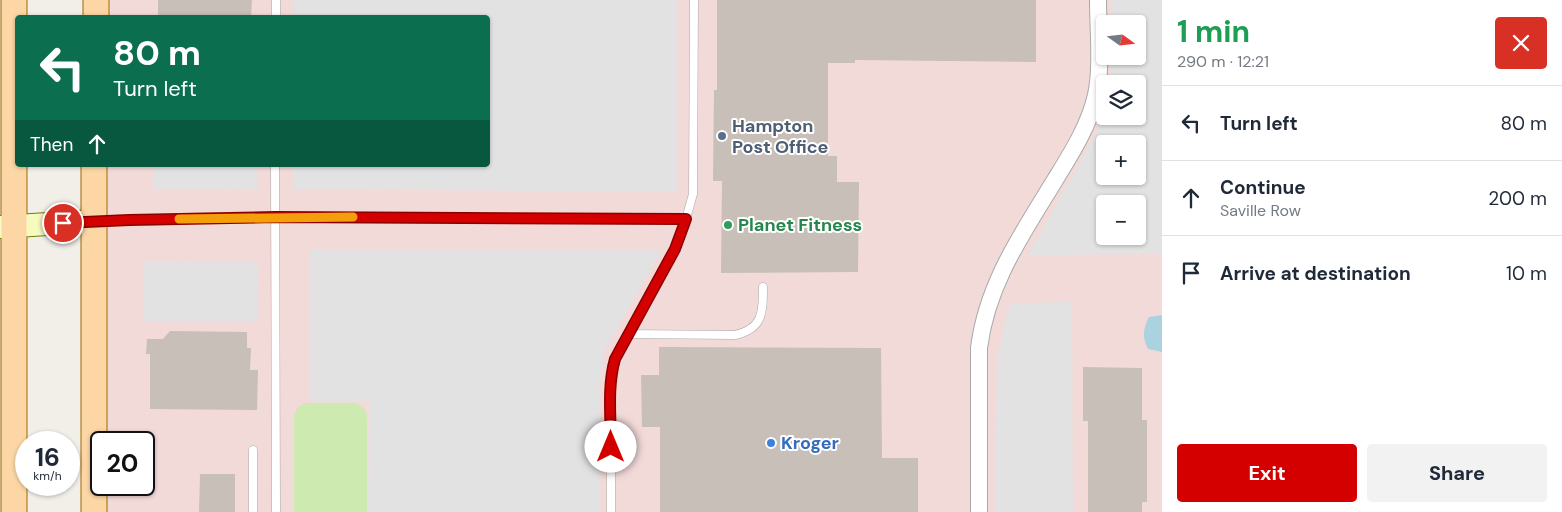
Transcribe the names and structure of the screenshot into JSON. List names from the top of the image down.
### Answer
{
  "places": ["Hampton Post Office", "Planet Fitness", "Kroger"],
  "north": "right",
  "page": {
    "heading": ["1 min", "290 m · 12:21"],
    "map_buttons": ["+", "−"],
    "turn": ["80 m", "Turn left"],
    "list": [
      {
        "name": "Turn left",
        "value": "80 m"
      },
      {
        "name": "Continue",
        "note": "Saville Row",
        "value": "200 m"
      },
      {
        "name": "Arrive at destination",
        "value": "10 m"
      }
    ],
    "then": "Then",
    "speed": "16 km/h",
    "limit": "20",
    "buttons": ["Exit", "Share"]
  }
}
